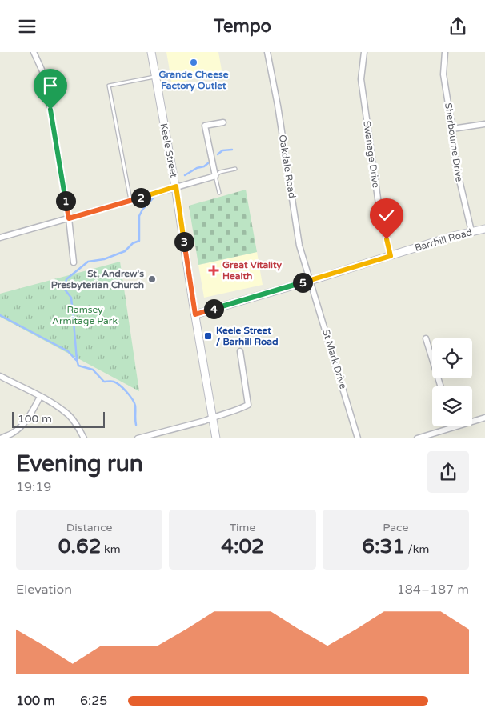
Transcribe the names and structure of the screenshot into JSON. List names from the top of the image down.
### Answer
{
  "streets": {
    "main road": ["Keele Street", "Barrhill Road"],
    "street": [
      "Sherbourne Drive",
      "Swanage Drive",
      "Oakdale Road",
      "St Mark Drive"
    ]
  },
  "crossings": [
    ["Sherbourne Drive", "Barrhill Road"],
    ["Keele Street", "Barrhill Road"],
    ["Swanage Drive", "Barrhill Road"],
    ["Oakdale Road", "Barrhill Road"],
    ["Oakdale Road", "St Mark Drive"],
    ["Barrhill Road", "St Mark Drive"]
  ],
  "parks": ["Ramsey Armitage Park"],
  "places": {
    "other": ["Grande Cheese Factory Outlet", "St. Andrew's Presbyterian Church"],
    "health": ["Great Vitality Health"],
    "transit": ["Keele Street / Barhill Road"]
  },
  "scale_bar": "100 m",
  "page": {
    "header": "Tempo",
    "pins": [
      "2",
      "1",
      "3",
      "5",
      "4"
    ],
    "scale": "100 m",
    "heading": ["Evening run", "19:19"],
    "stats": [
      ["Distance", "0.62 km"],
      ["Time", "4:02"],
      ["Pace", "6:31 /km"]
    ],
    "chart": ["Elevation", "184–187 m"],
    "list": [
      {
        "name": "100 m",
        "note": "6:25"
      }
    ]
  }
}
